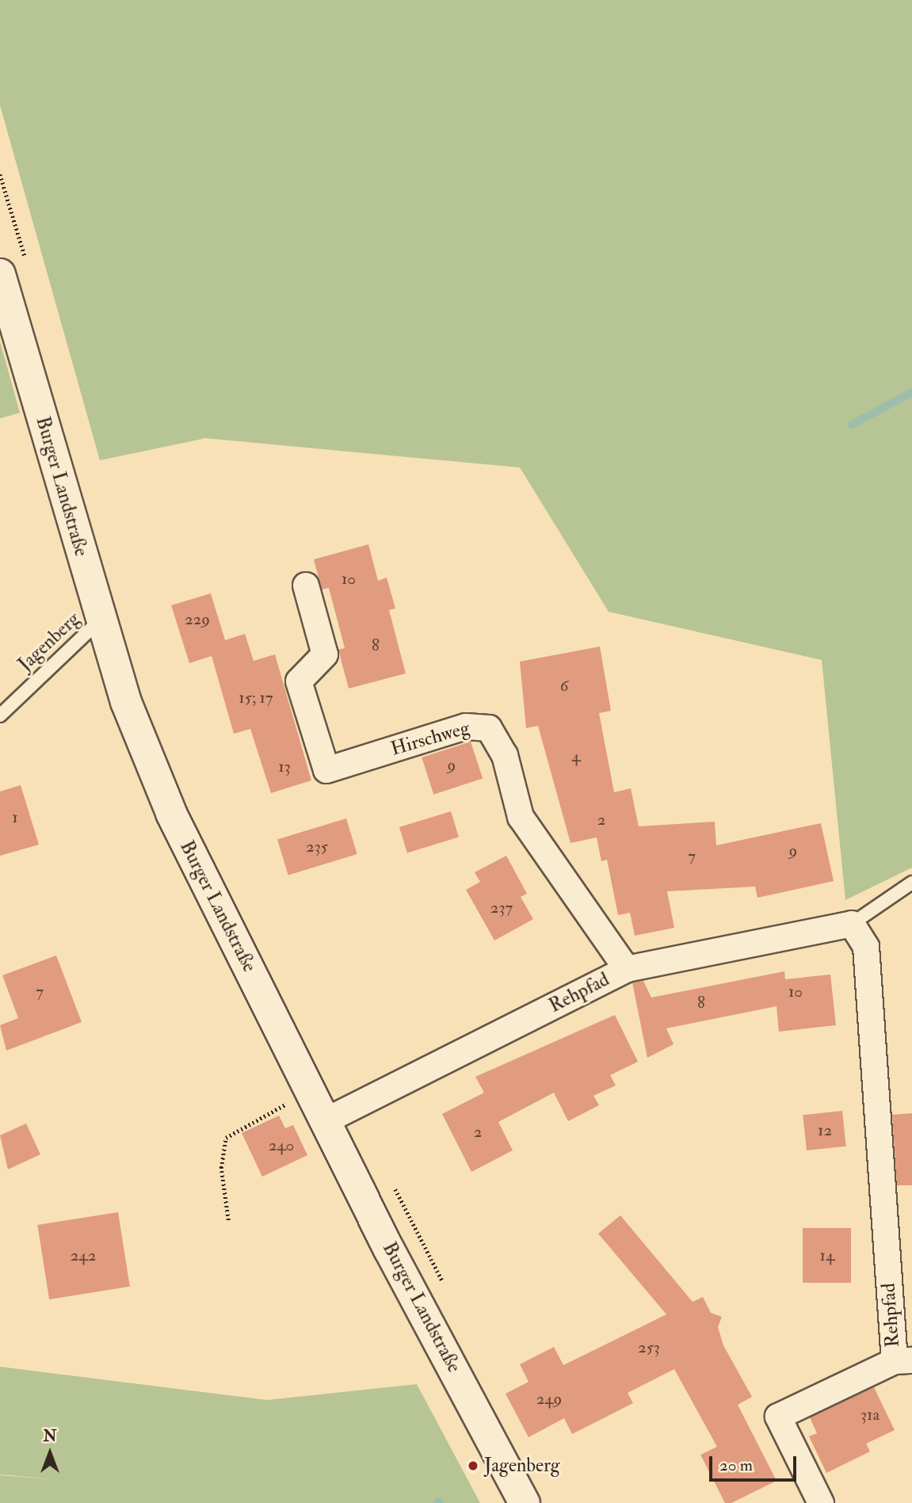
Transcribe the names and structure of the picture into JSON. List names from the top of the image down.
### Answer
{
  "streets": {
    "main road": ["Burger Landstraße"],
    "street": ["Hirschweg", "Rehpfad"],
    "lane": ["Jagenberg"]
  },
  "crossings": [
    ["Burger Landstraße", "Jagenberg"],
    ["Burger Landstraße", "Rehpfad"],
    ["Hirschweg", "Rehpfad"]
  ],
  "places": ["Jagenberg"],
  "house_numbers": [
    "10",
    "229",
    "8",
    "6",
    "15; 17",
    "4",
    "9",
    "13",
    "1",
    "2",
    "235",
    "9",
    "7",
    "237",
    "7",
    "10",
    "8",
    "12",
    "2",
    "240",
    "242",
    "14",
    "253",
    "249",
    "31a"
  ],
  "scale_bar": "20 m",
  "north": "top"
}
